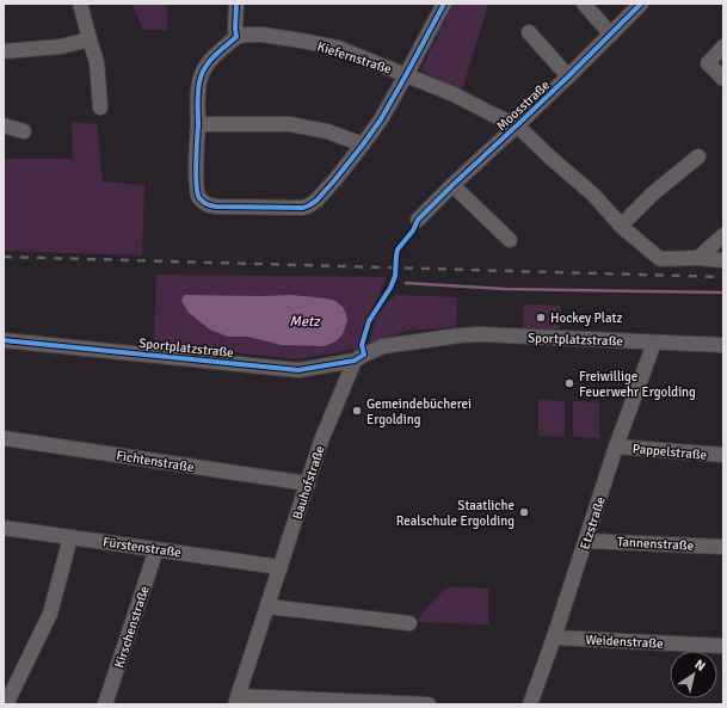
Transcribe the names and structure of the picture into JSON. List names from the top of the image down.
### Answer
{
  "streets": {
    "street": [
      "Kiefernstraße",
      "Moosstraße",
      "Sportplatzstraße",
      "Pappelstraße",
      "Fichtenstraße",
      "Bauhofstraße",
      "Etzstraße",
      "Tannenstraße",
      "Fürstenstraße",
      "Kirschenstraße",
      "Weidenstraße"
    ]
  },
  "crossings": [
    ["Kiefernstraße", "Moosstraße"],
    ["Sportplatzstraße", "Bauhofstraße"],
    ["Sportplatzstraße", "Etzstraße"],
    ["Pappelstraße", "Etzstraße"],
    ["Fichtenstraße", "Bauhofstraße"],
    ["Bauhofstraße", "Fürstenstraße"],
    ["Etzstraße", "Tannenstraße"],
    ["Etzstraße", "Weidenstraße"],
    ["Fürstenstraße", "Kirschenstraße"]
  ],
  "water": ["Metz"],
  "places": [
    "Hockey Platz",
    "Freiwillige Feuerwehr Ergolding",
    "Gemeindebücherei Ergolding",
    "Staatliche Realschule Ergolding"
  ],
  "north": "top right"
}
